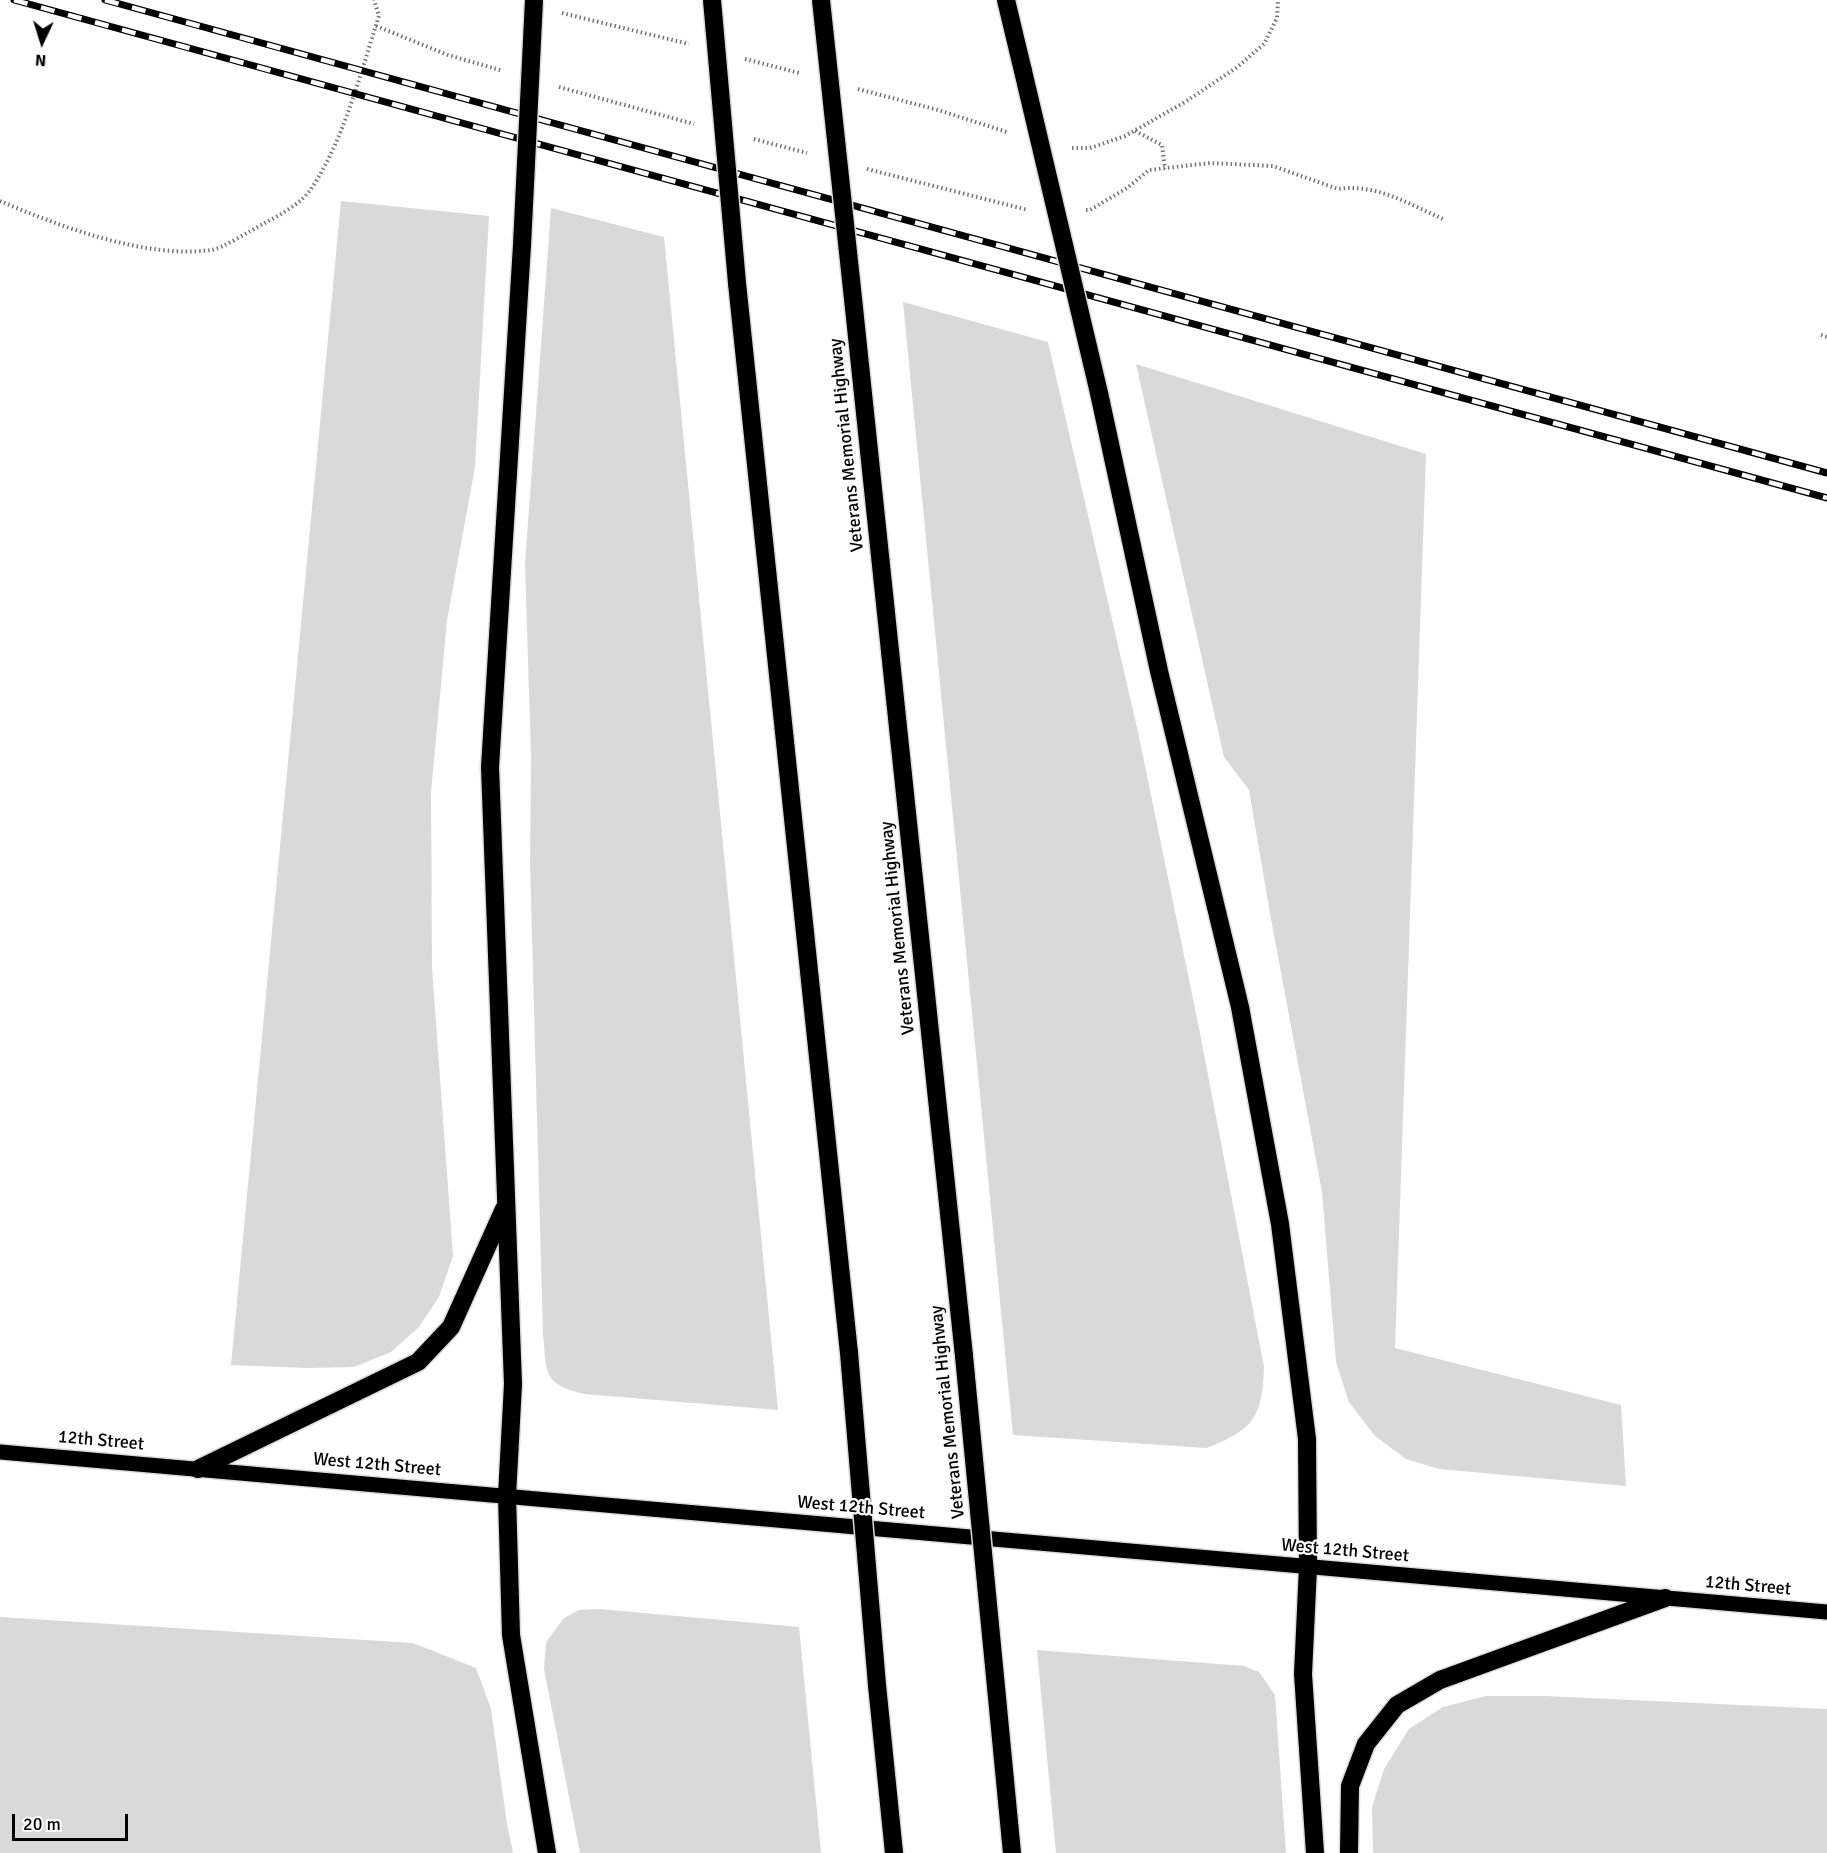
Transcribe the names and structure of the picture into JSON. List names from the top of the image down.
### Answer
{
  "streets": {
    "highway": ["Veterans Memorial Highway"],
    "main road": ["12th Street", "West 12th Street"]
  },
  "crossings": [
    ["12th Street", "West 12th Street"]
  ],
  "scale_bar": "20 m",
  "north": "bottom"
}
